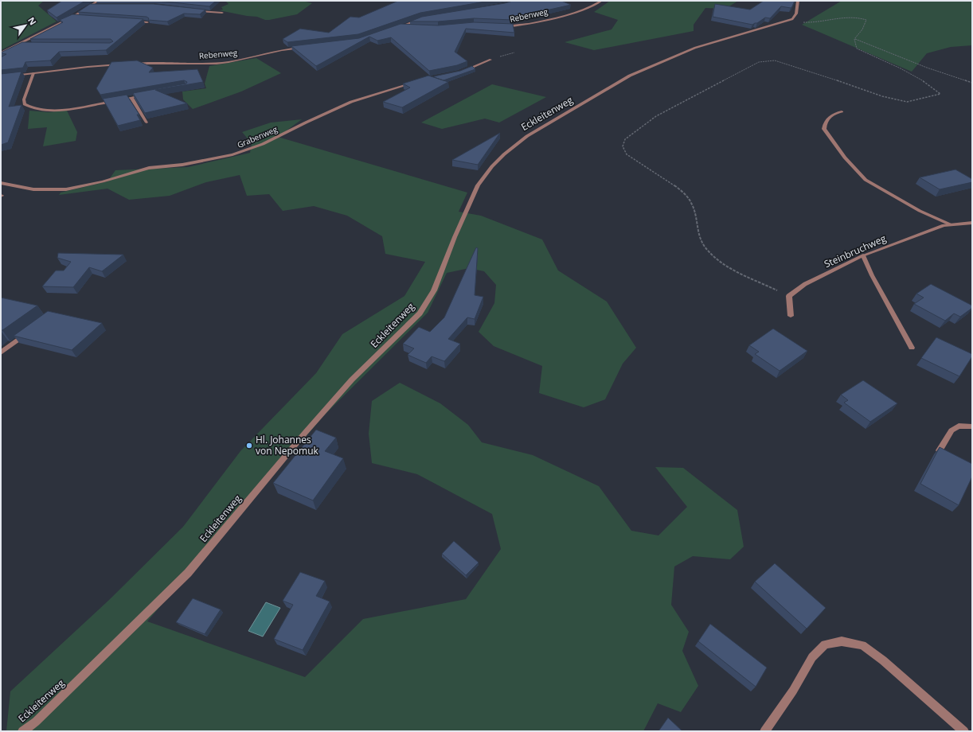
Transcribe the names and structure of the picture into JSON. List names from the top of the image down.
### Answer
{
  "streets": {
    "street": [
      "Rebenweg",
      "Eckleitenweg",
      "Grabenweg",
      "Steinbruchweg"
    ]
  },
  "places": ["Hl. Johannes von Nepomuk"],
  "north": "top right"
}
